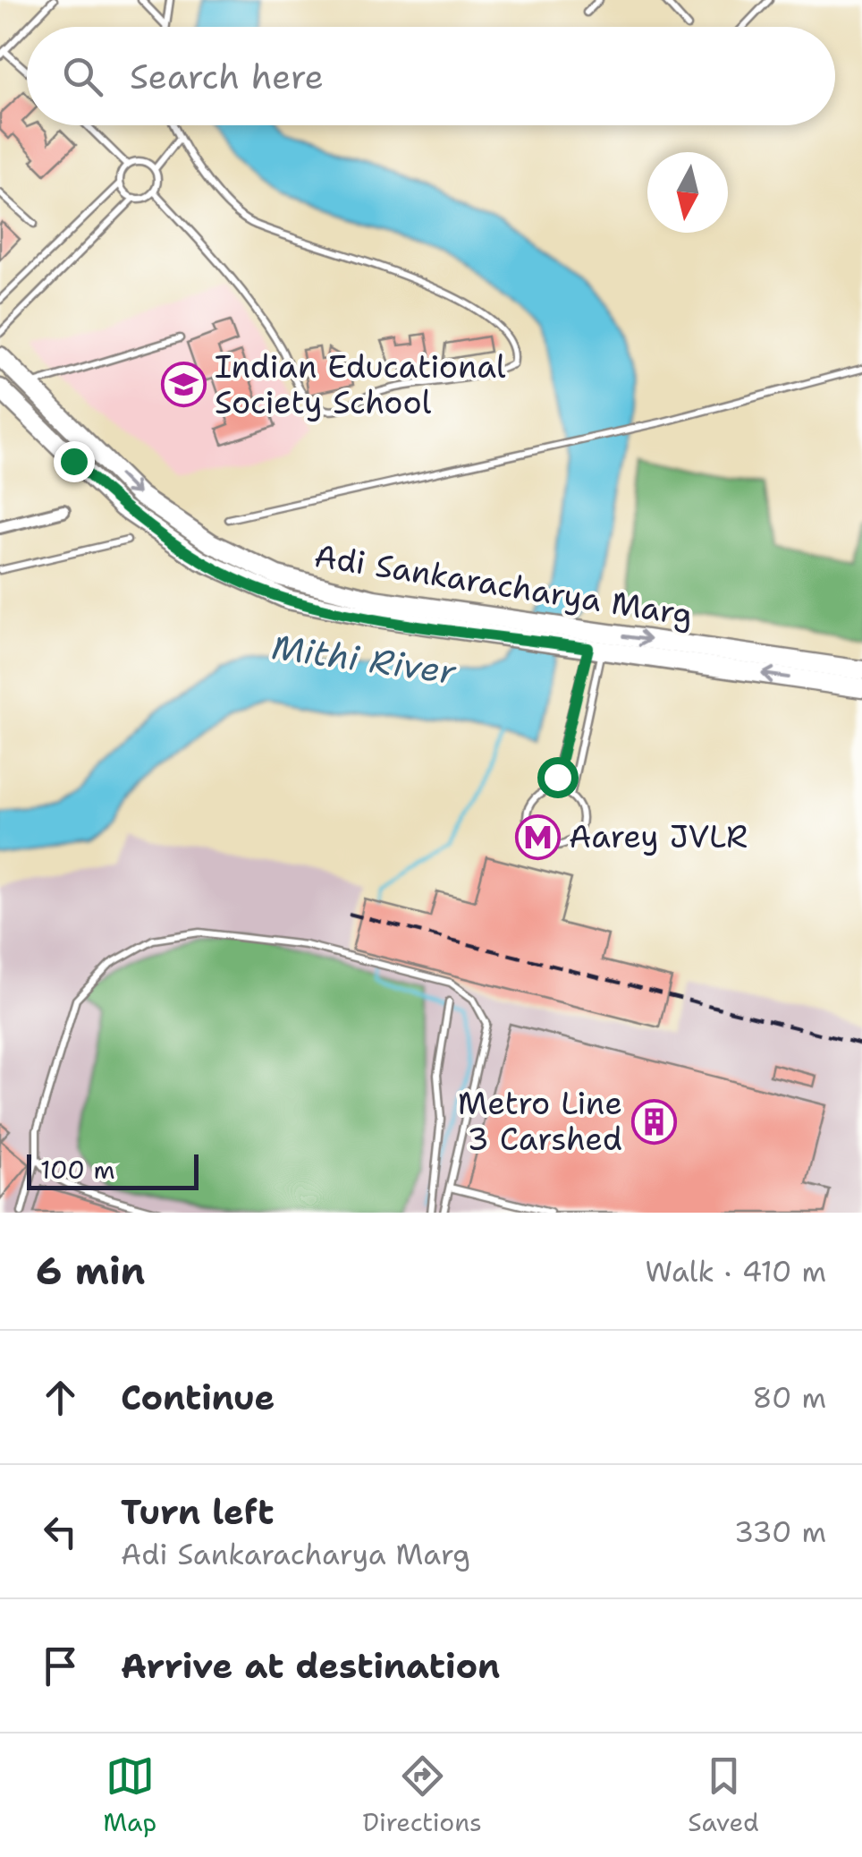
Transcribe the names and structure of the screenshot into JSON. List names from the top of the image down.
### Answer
{
  "streets": {
    "main road": ["Adi Sankaracharya Marg"]
  },
  "water": ["Mithi River"],
  "places": {
    "school or university": ["Indian Educational Society School"],
    "metro station": ["Aarey JVLR"],
    "building": ["Metro Line 3 Carshed"]
  },
  "scale_bar": "100 m",
  "north": "bottom",
  "page": {
    "search": "Search here",
    "scale": "100 m",
    "heading": ["6 min", "Walk · 410 m"],
    "list": [
      ["Continue", "80 m"],
      ["Turn left", "Adi Sankaracharya Marg", "330 m"],
      "Arrive at destination"
    ],
    "nav": ["Map", "Directions", "Saved"]
  }
}
